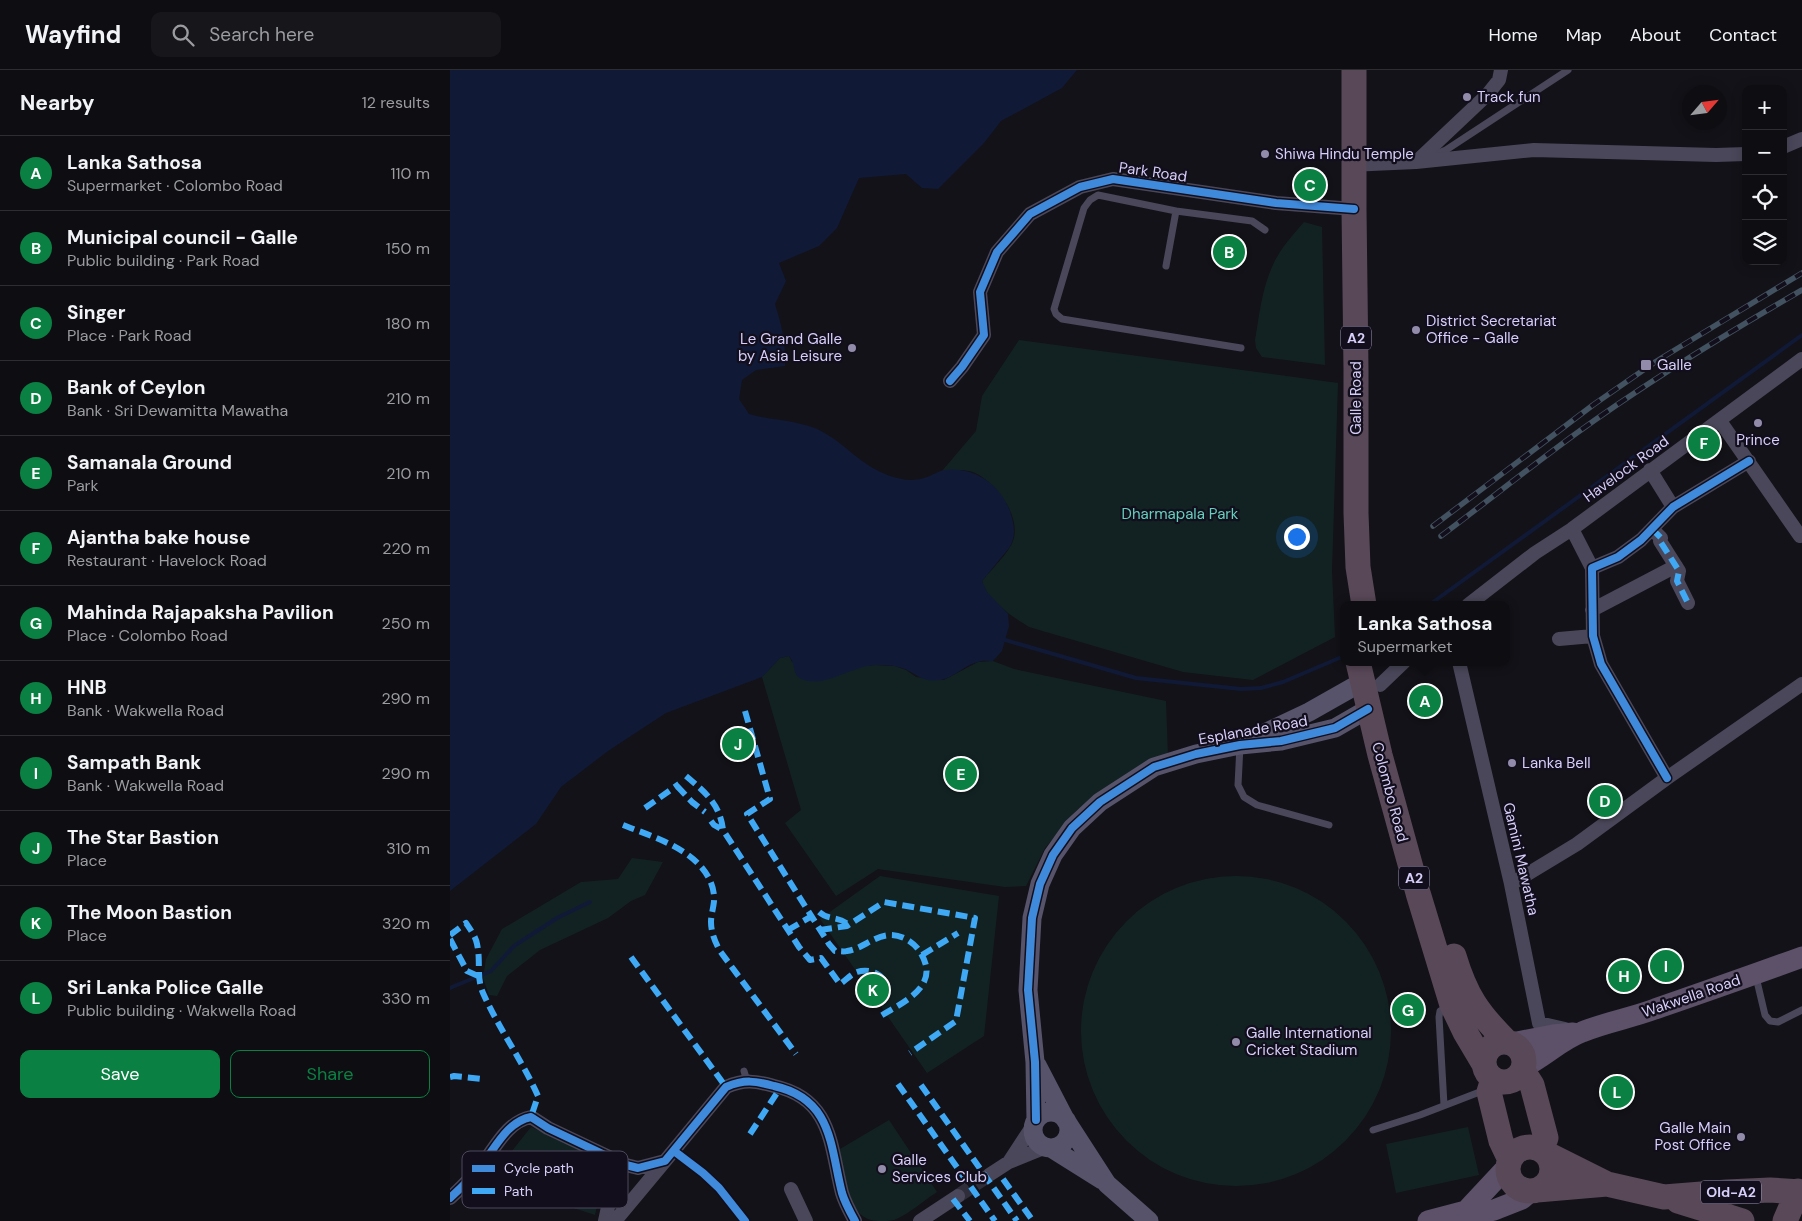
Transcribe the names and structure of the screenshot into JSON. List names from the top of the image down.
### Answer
{
  "streets": {
    "highway": [
      "A2",
      "Galle Road",
      "Colombo Road",
      "Old-A2"
    ],
    "main road": ["Wakwella Road"],
    "street": [
      "Park Road",
      "Havelock Road",
      "Esplanade Road",
      "Gamini Mawatha"
    ]
  },
  "crossings": [
    ["Park Road", "Galle Road"],
    ["Esplanade Road", "Colombo Road"],
    ["Colombo Road", "Wakwella Road"],
    ["Gamini Mawatha", "Wakwella Road"]
  ],
  "parks": ["Dharmapala Park"],
  "places": {
    "other": [
      "Track fun",
      "Shiwa Hindu Temple",
      "District Secretariat Office - Galle",
      "Le Grand Galle by Asia Leisure",
      "Prince",
      "Lanka Bell",
      "Galle International Cricket Stadium",
      "Galle Main Post Office",
      "Galle Services Club"
    ],
    "transit": ["Galle"]
  },
  "legend": ["Cycle path", "Path"],
  "north": "top right",
  "page": {
    "header": "Wayfind",
    "search": "Search here",
    "nav": [
      "Home",
      "Map",
      "About",
      "Contact"
    ],
    "heading": ["Nearby", "12 results"],
    "map_buttons": ["+", "−"],
    "list": [
      {
        "mark": "A",
        "name": "Lanka Sathosa",
        "note": "Supermarket · Colombo Road",
        "value": "110 m"
      },
      {
        "mark": "B",
        "name": "Municipal council - Galle",
        "note": "Public building · Park Road",
        "value": "150 m"
      },
      {
        "mark": "C",
        "name": "Singer",
        "note": "Place · Park Road",
        "value": "180 m"
      },
      {
        "mark": "D",
        "name": "Bank of Ceylon",
        "note": "Bank · Sri Dewamitta Mawatha",
        "value": "210 m"
      },
      {
        "mark": "E",
        "name": "Samanala Ground",
        "note": "Park",
        "value": "210 m"
      },
      {
        "mark": "F",
        "name": "Ajantha bake house",
        "note": "Restaurant · Havelock Road",
        "value": "220 m"
      },
      {
        "mark": "G",
        "name": "Mahinda Rajapaksha Pavilion",
        "note": "Place · Colombo Road",
        "value": "250 m"
      },
      {
        "mark": "H",
        "name": "HNB",
        "note": "Bank · Wakwella Road",
        "value": "290 m"
      },
      {
        "mark": "I",
        "name": "Sampath Bank",
        "note": "Bank · Wakwella Road",
        "value": "290 m"
      },
      {
        "mark": "J",
        "name": "The Star Bastion",
        "note": "Place",
        "value": "310 m"
      },
      {
        "mark": "K",
        "name": "The Moon Bastion",
        "note": "Place",
        "value": "320 m"
      },
      {
        "mark": "L",
        "name": "Sri Lanka Police Galle",
        "note": "Public building · Wakwella Road",
        "value": "330 m"
      }
    ],
    "pins": [
      "C",
      "B",
      "F",
      "A",
      "J",
      "E",
      "D",
      "I",
      "H",
      "K",
      "G",
      "L"
    ],
    "popup": ["Lanka Sathosa", "Supermarket"],
    "buttons": ["Save", "Share"]
  }
}
